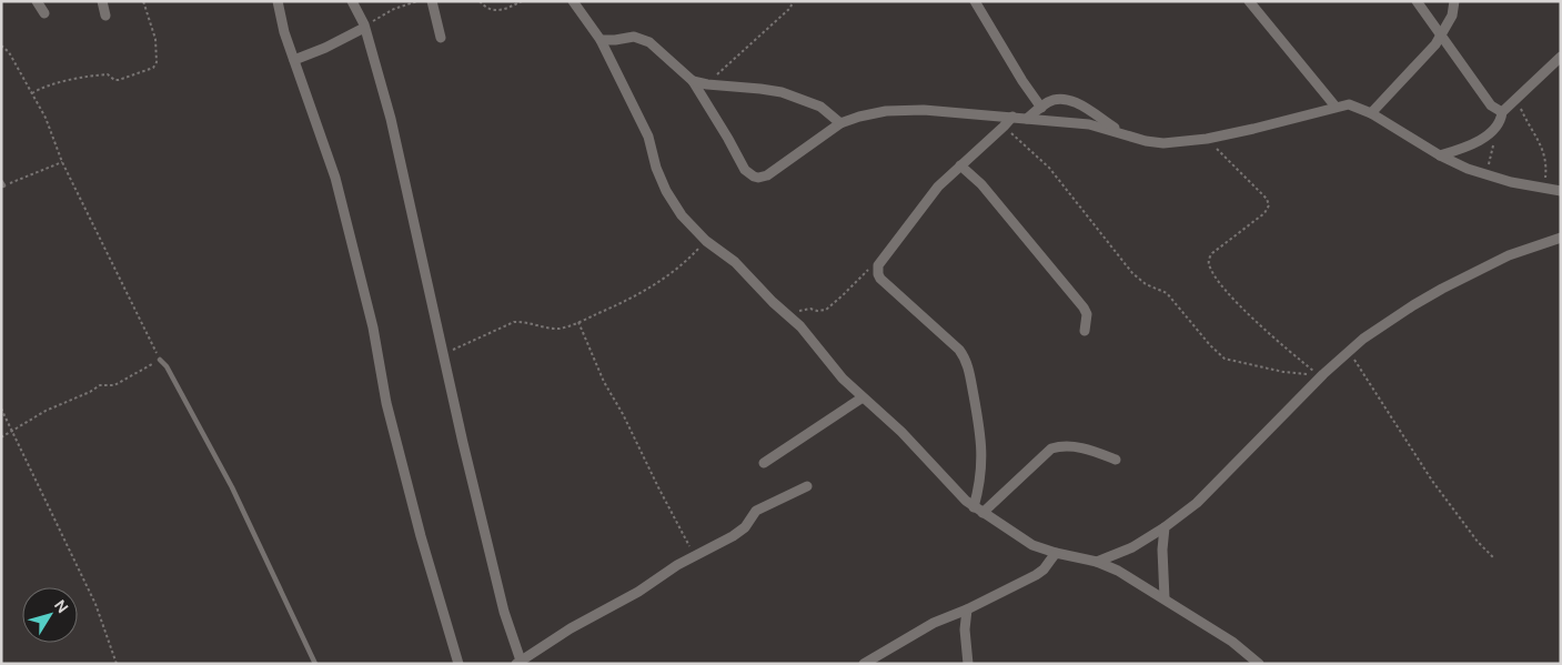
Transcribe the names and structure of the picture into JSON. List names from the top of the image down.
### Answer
{
  "north": "top right"
}
